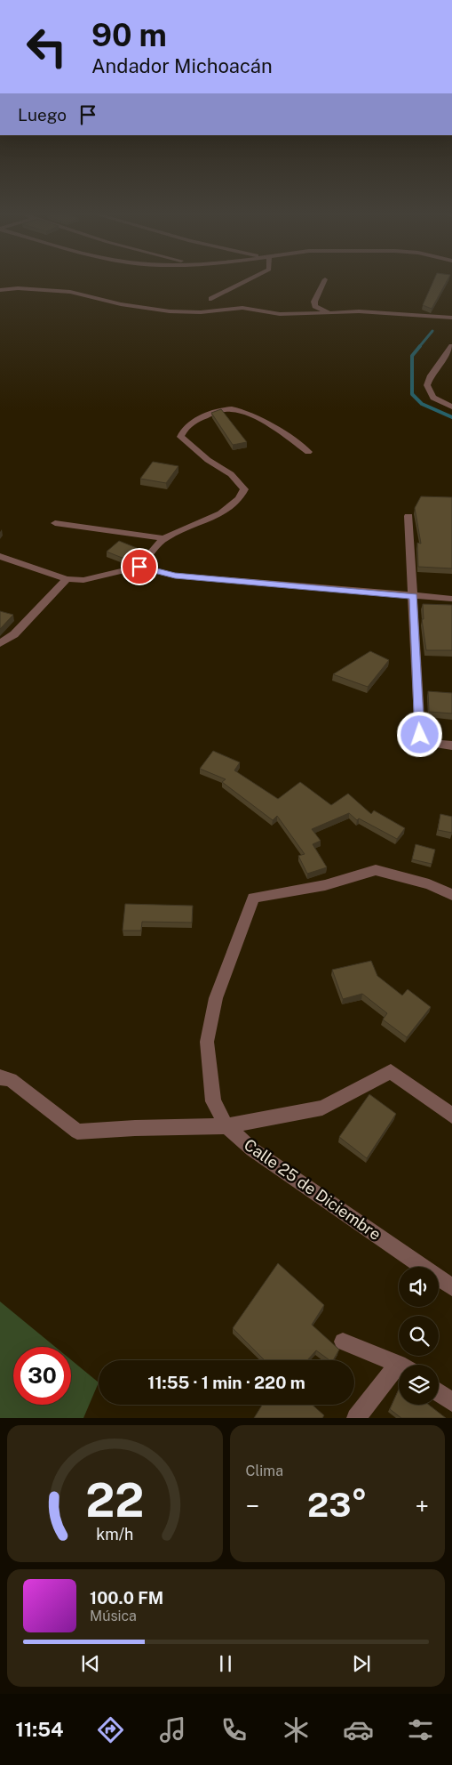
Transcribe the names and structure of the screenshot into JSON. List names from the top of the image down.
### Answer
{
  "streets": {
    "street": ["Calle 25 de Diciembre"]
  },
  "page": {
    "turn": ["90 m", "Andador Michoacán"],
    "then": "Luego",
    "limit": "30",
    "trip": "11:55 · 1 min · 220 m",
    "tile": "Clima",
    "heat": ["−", "23°", "+"],
    "song": ["100.0 FM", "Música"],
    "tabs": "11:54",
    "gauge": ["22", "km/h"]
  }
}
